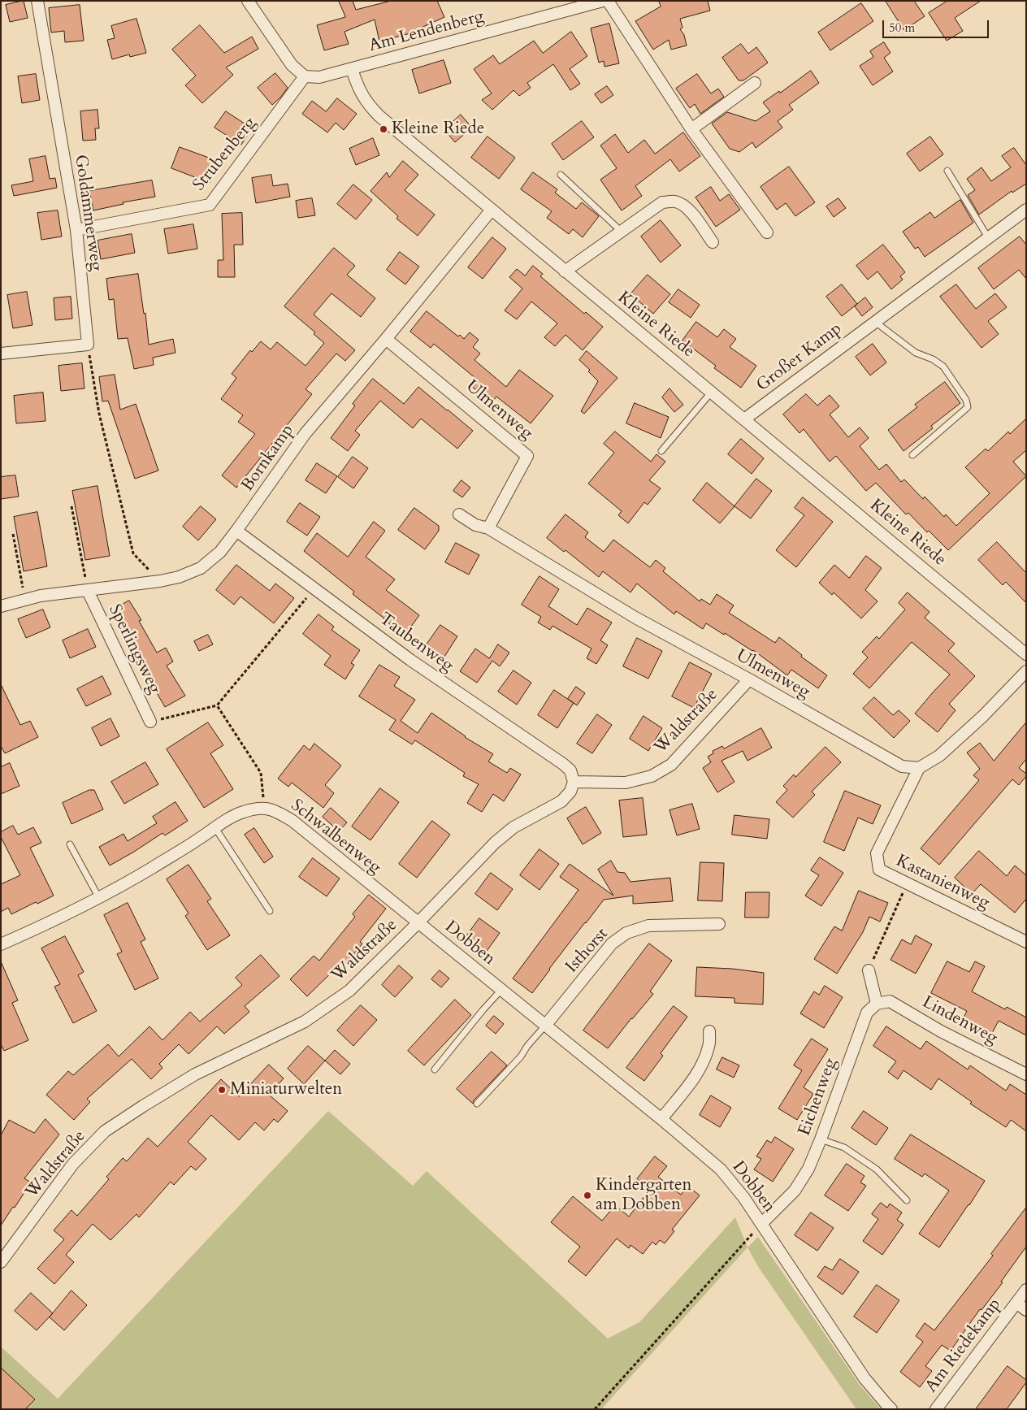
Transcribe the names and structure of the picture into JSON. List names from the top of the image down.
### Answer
{
  "streets": {
    "street": [
      "Am Lendenberg",
      "Strubenberg",
      "Goldammerweg",
      "Kleine Riede",
      "Großer Kamp",
      "Ulmenweg",
      "Bornkamp",
      "Taubenweg",
      "Sperlingsweg",
      "Waldstraße",
      "Schwalbenweg",
      "Kastanienweg",
      "Dobben",
      "Isthorst",
      "Lindenweg",
      "Eichenweg",
      "Am Riedekamp"
    ]
  },
  "crossings": [
    ["Am Lendenberg", "Strubenberg"],
    ["Am Lendenberg", "Kleine Riede"],
    ["Strubenberg", "Goldammerweg"],
    ["Kleine Riede", "Großer Kamp"],
    ["Kleine Riede", "Bornkamp"],
    ["Ulmenweg", "Bornkamp"],
    ["Ulmenweg", "Waldstraße"],
    ["Ulmenweg", "Kastanienweg"],
    ["Bornkamp", "Taubenweg"],
    ["Bornkamp", "Sperlingsweg"],
    ["Taubenweg", "Waldstraße"],
    ["Waldstraße", "Schwalbenweg"],
    ["Waldstraße", "Dobben"],
    ["Schwalbenweg", "Dobben"],
    ["Dobben", "Isthorst"],
    ["Dobben", "Eichenweg"],
    ["Lindenweg", "Eichenweg"]
  ],
  "places": ["Kleine Riede", "Miniaturwelten", "Kindergarten am Dobben"],
  "scale_bar": "50 m"
}
